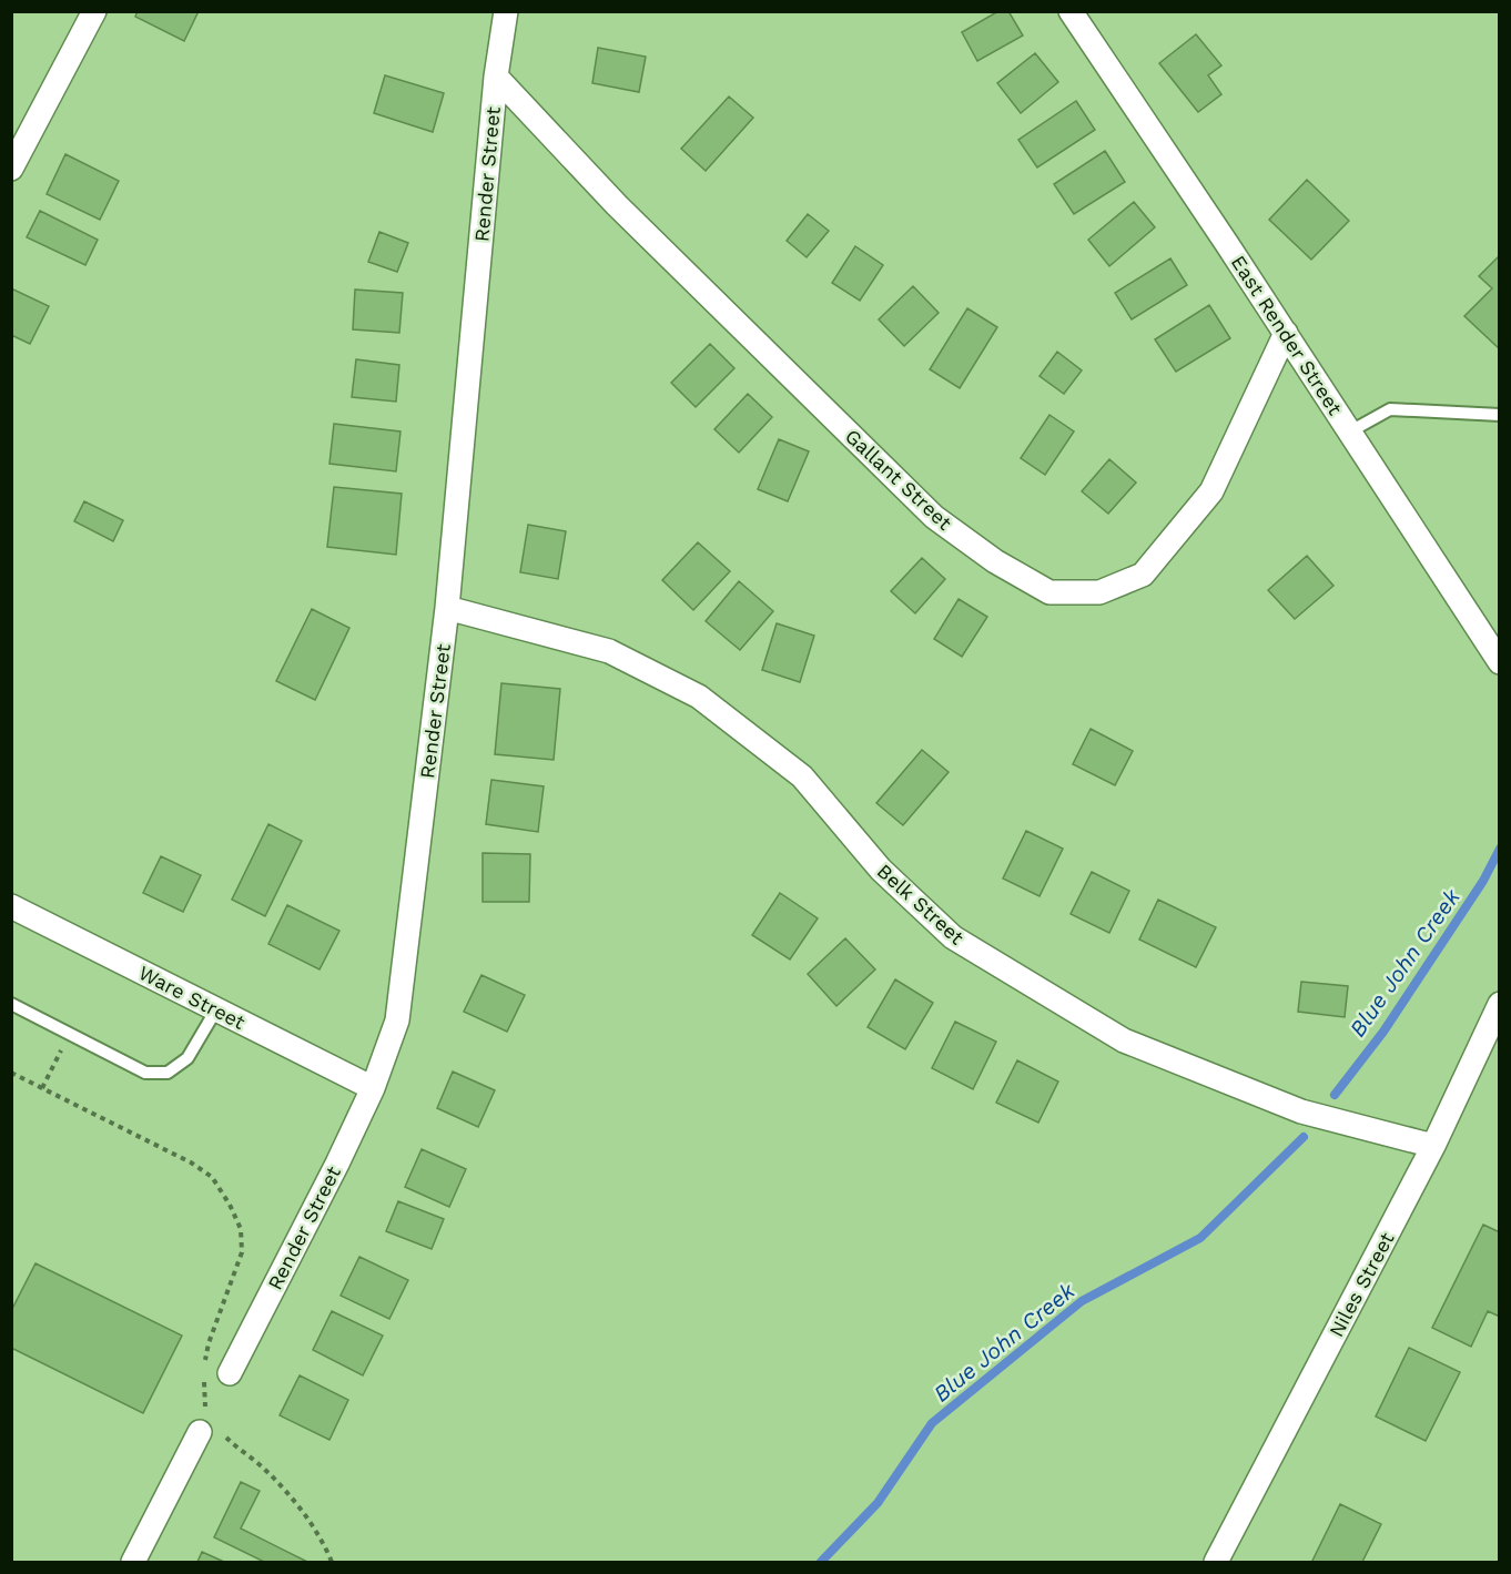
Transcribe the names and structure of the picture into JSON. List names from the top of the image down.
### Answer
{
  "streets": {
    "street": [
      "Render Street",
      "East Render Street",
      "Gallant Street",
      "Belk Street",
      "Ware Street",
      "Niles Street"
    ]
  },
  "crossings": [
    ["Render Street", "Gallant Street"],
    ["Render Street", "Belk Street"],
    ["Render Street", "Ware Street"],
    ["East Render Street", "Gallant Street"],
    ["Belk Street", "Niles Street"]
  ],
  "water": ["Blue John Creek"]
}
